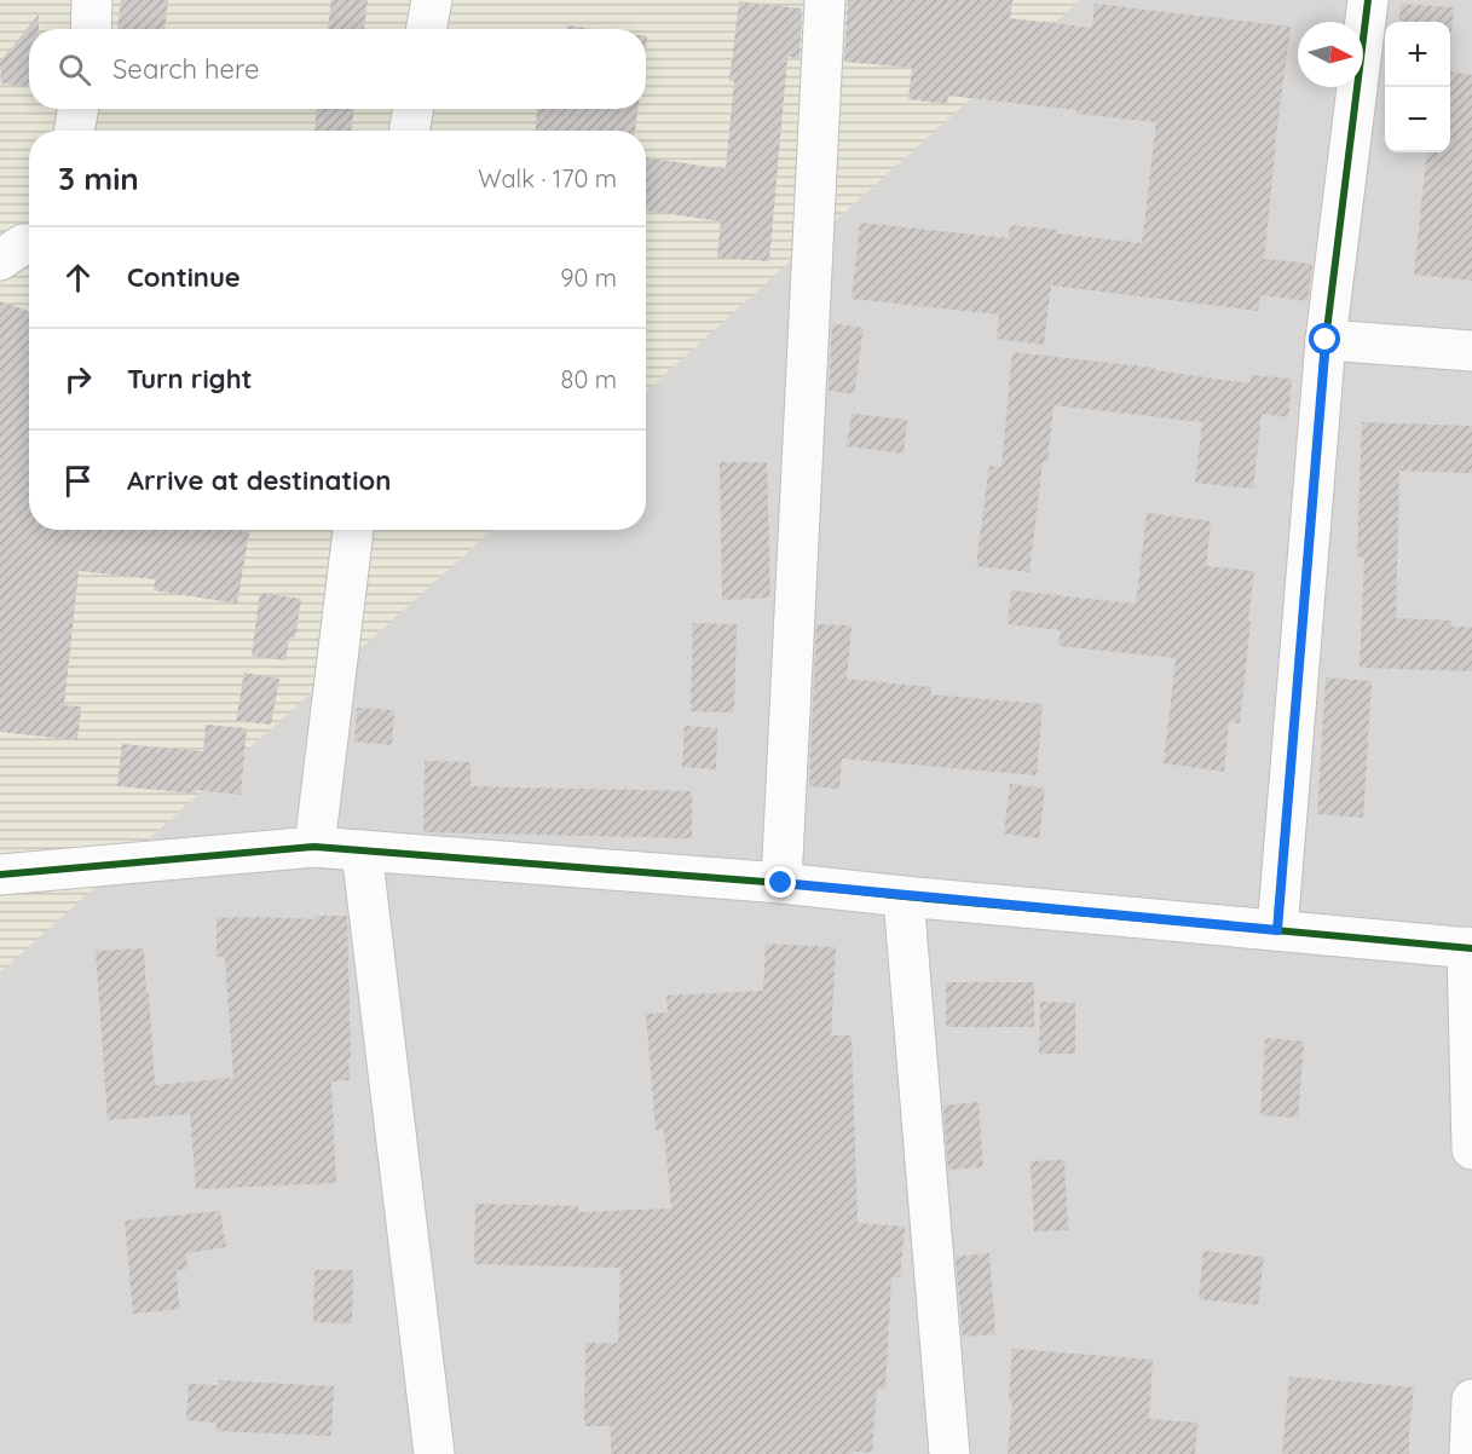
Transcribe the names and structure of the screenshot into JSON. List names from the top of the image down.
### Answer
{
  "north": "right",
  "page": {
    "map_buttons": ["+", "−"],
    "search": "Search here",
    "heading": ["3 min", "Walk · 170 m"],
    "list": [
      ["Continue", "90 m"],
      ["Turn right", "80 m"],
      "Arrive at destination"
    ]
  }
}
